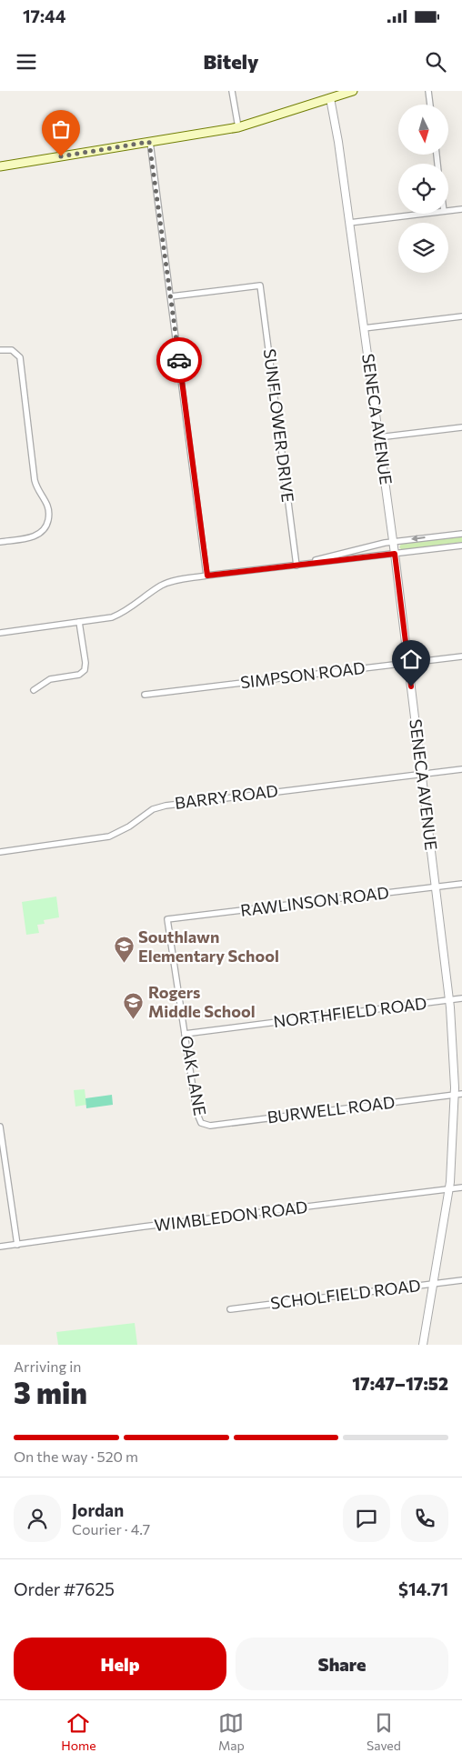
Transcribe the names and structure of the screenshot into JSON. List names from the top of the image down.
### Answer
{
  "streets": {
    "street": [
      "SENECA AVENUE",
      "SUNFLOWER DRIVE",
      "SIMPSON ROAD",
      "BARRY ROAD",
      "RAWLINSON ROAD",
      "NORTHFIELD ROAD",
      "OAK LANE",
      "BURWELL ROAD",
      "WIMBLEDON ROAD",
      "SCHOLFIELD ROAD"
    ]
  },
  "crossings": [
    ["SENECA AVENUE", "SIMPSON ROAD"],
    ["SENECA AVENUE", "BARRY ROAD"],
    ["SENECA AVENUE", "RAWLINSON ROAD"],
    ["SENECA AVENUE", "NORTHFIELD ROAD"],
    ["SENECA AVENUE", "BURWELL ROAD"],
    ["SENECA AVENUE", "WIMBLEDON ROAD"],
    ["SENECA AVENUE", "SCHOLFIELD ROAD"],
    ["RAWLINSON ROAD", "OAK LANE"],
    ["NORTHFIELD ROAD", "OAK LANE"],
    ["OAK LANE", "BURWELL ROAD"]
  ],
  "places": {
    "school or university": ["Southlawn Elementary School", "Rogers Middle School"]
  },
  "north": "bottom",
  "page": {
    "status": "17:44",
    "header": "Bitely",
    "heading": ["3 min", "Arriving in", "17:47–17:52"],
    "panel": [
      "Jordan",
      "Courier · 4.7",
      "Order #7625",
      "$14.71"
    ],
    "bar": "On the way · 520 m",
    "buttons": ["Help", "Share"],
    "tabs": ["Home", "Map", "Saved"]
  }
}
